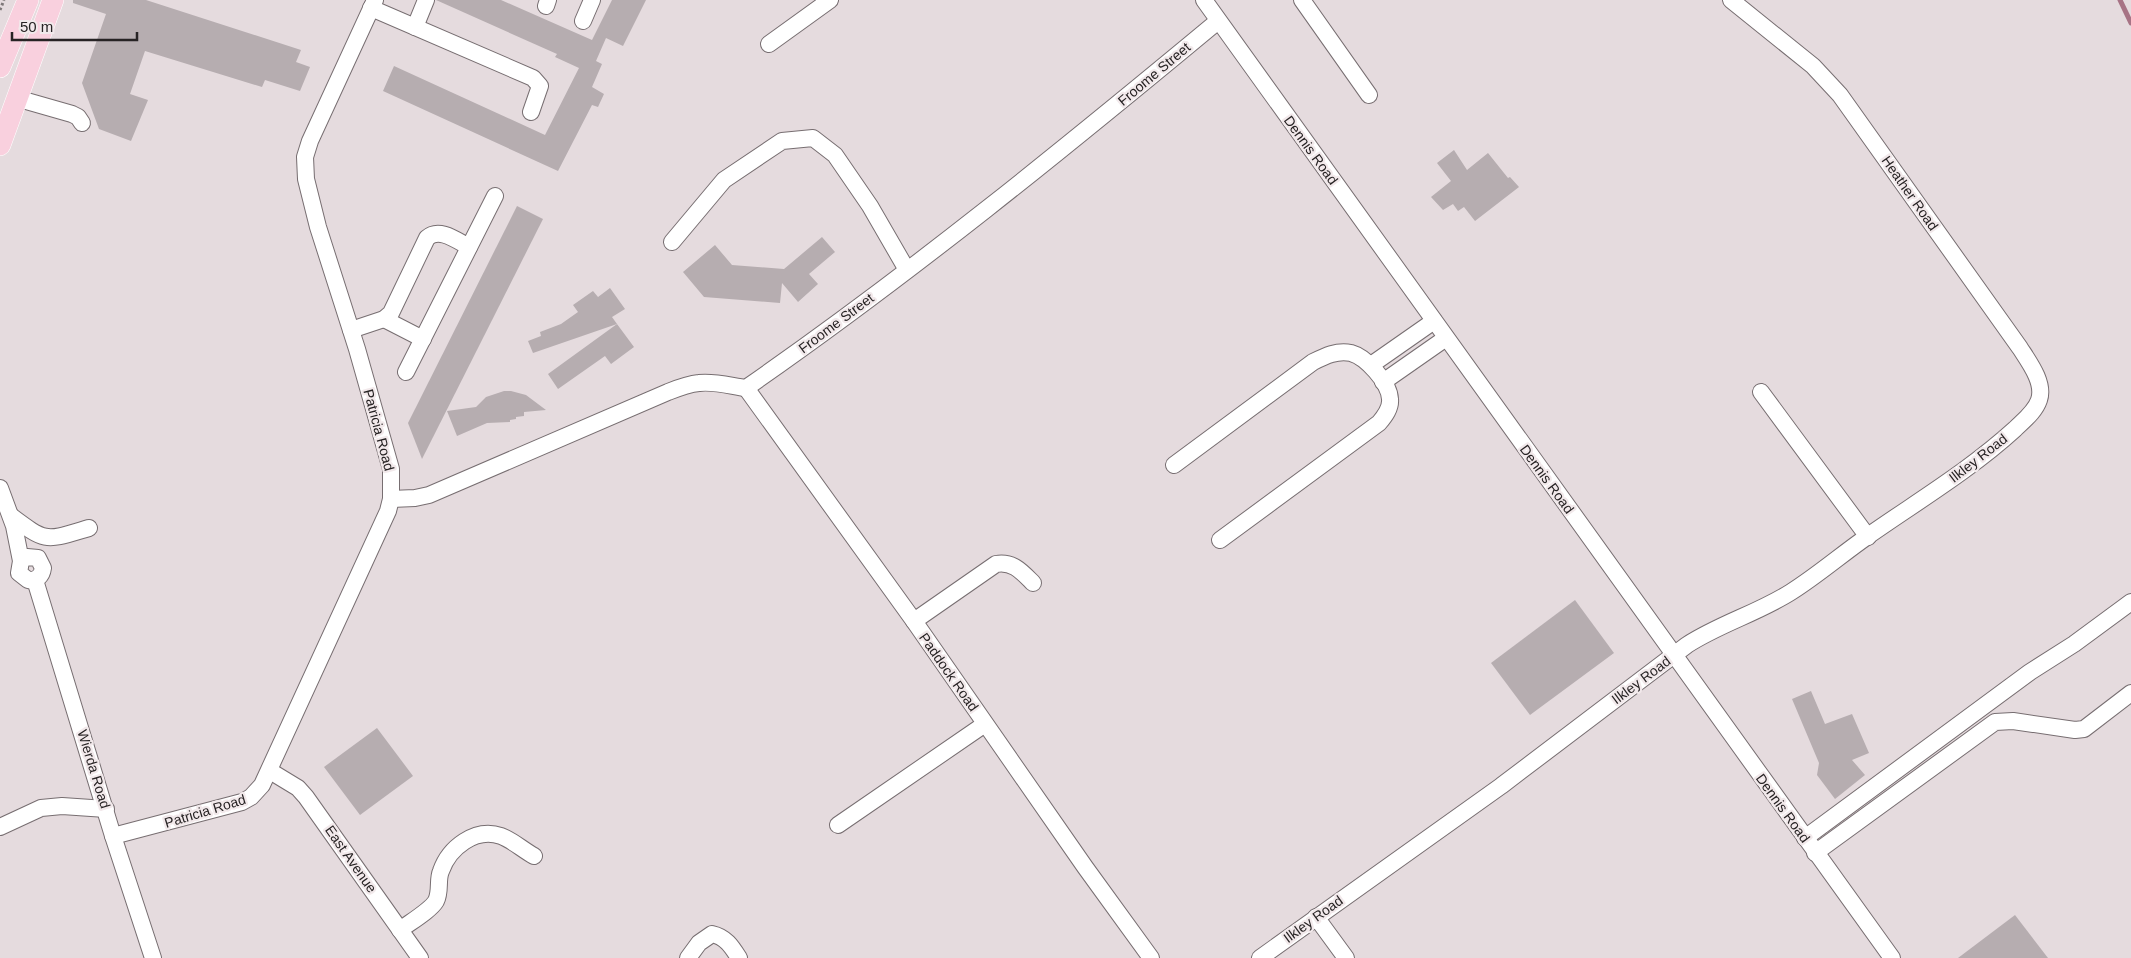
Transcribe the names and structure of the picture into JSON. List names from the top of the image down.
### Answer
{
  "streets": {
    "street": [
      "Froome Street",
      "Dennis Road",
      "Heather Road",
      "Patricia Road",
      "Ilkley Road",
      "Paddock Road",
      "Wierda Road",
      "East Avenue"
    ]
  },
  "crossings": [
    ["Froome Street", "Dennis Road"],
    ["Froome Street", "Paddock Road"],
    ["Dennis Road", "Ilkley Road"],
    ["Heather Road", "Ilkley Road"],
    ["Patricia Road", "Wierda Road"],
    ["Patricia Road", "East Avenue"]
  ],
  "scale_bar": "50 m"
}
